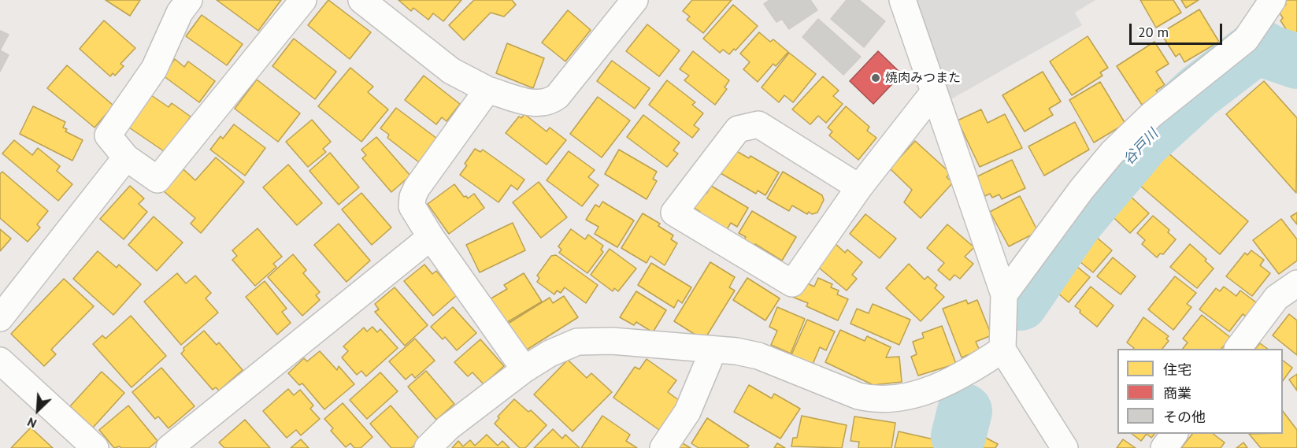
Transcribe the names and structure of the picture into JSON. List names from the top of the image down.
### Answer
{
  "water": ["谷戸川"],
  "places": ["焼肉みつまた"],
  "legend": ["住宅", "商業", "その他"],
  "scale_bar": "20 m",
  "north": "bottom left"
}
